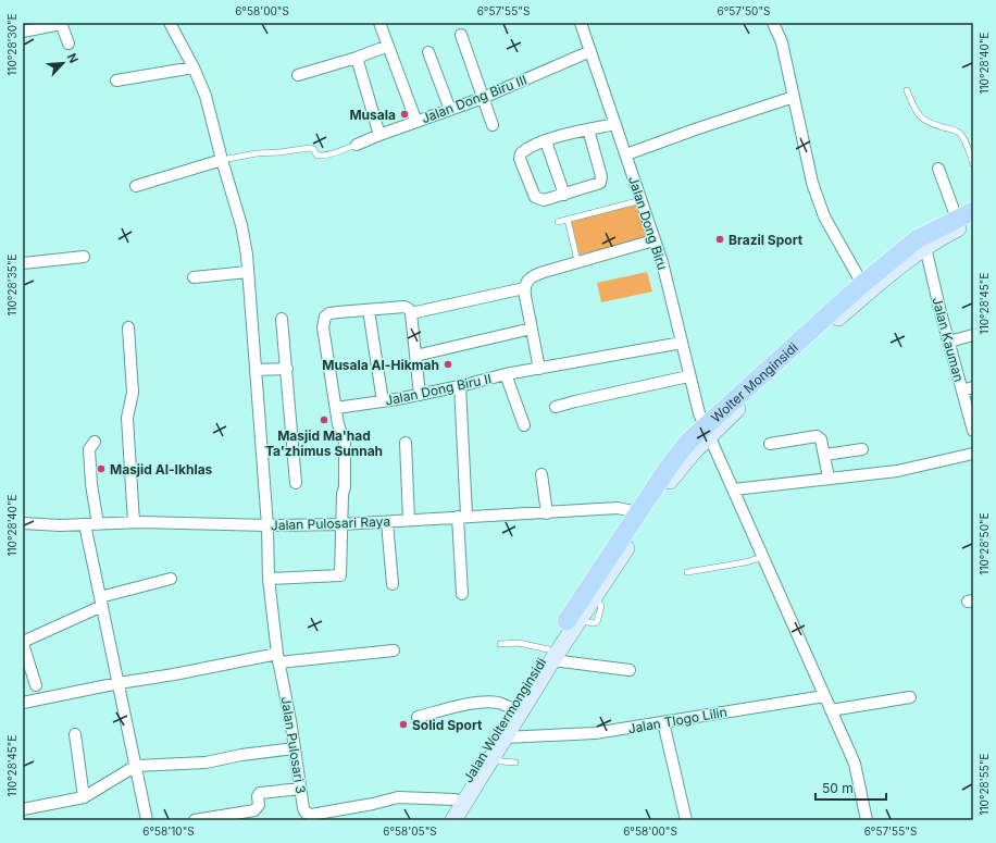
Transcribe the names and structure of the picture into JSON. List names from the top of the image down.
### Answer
{
  "streets": {
    "main road": ["Wolter Monginsidi", "Jalan Woltermonginsidi"],
    "street": [
      "Jalan Dong Biru III",
      "Jalan Dong Biru",
      "Jalan Kauman",
      "Jalan Dong Biru II",
      "Jalan Pulosari Raya",
      "Jalan Tlogo Lilin",
      "Jalan Pulosari 3"
    ]
  },
  "crossings": [
    ["Jalan Dong Biru III", "Jalan Dong Biru"],
    ["Jalan Dong Biru", "Wolter Monginsidi"],
    ["Jalan Dong Biru", "Jalan Dong Biru II"],
    ["Jalan Dong Biru", "Jalan Tlogo Lilin"],
    ["Jalan Kauman", "Wolter Monginsidi"],
    ["Wolter Monginsidi", "Jalan Pulosari Raya"],
    ["Wolter Monginsidi", "Jalan Woltermonginsidi"],
    ["Jalan Pulosari Raya", "Jalan Pulosari 3"],
    ["Jalan Woltermonginsidi", "Jalan Tlogo Lilin"],
    ["Jalan Woltermonginsidi", "Jalan Pulosari 3"]
  ],
  "places": [
    "Musala",
    "Brazil Sport",
    "Musala Al-Hikmah",
    "Masjid Ma'had Ta'zhimus Sunnah",
    "Masjid Al-Ikhlas",
    "Solid Sport"
  ],
  "scale_bar": "50 m",
  "north": "top right",
  "coordinates": [
    "6°58'00\"S",
    "6°57'55\"S",
    "6°57'50\"S",
    "110°28'30\"E",
    "110°28'40\"E",
    "110°28'35\"E",
    "110°28'45\"E",
    "110°28'50\"E",
    "110°28'55\"E",
    "6°58'10\"S",
    "6°58'05\"S"
  ]
}
